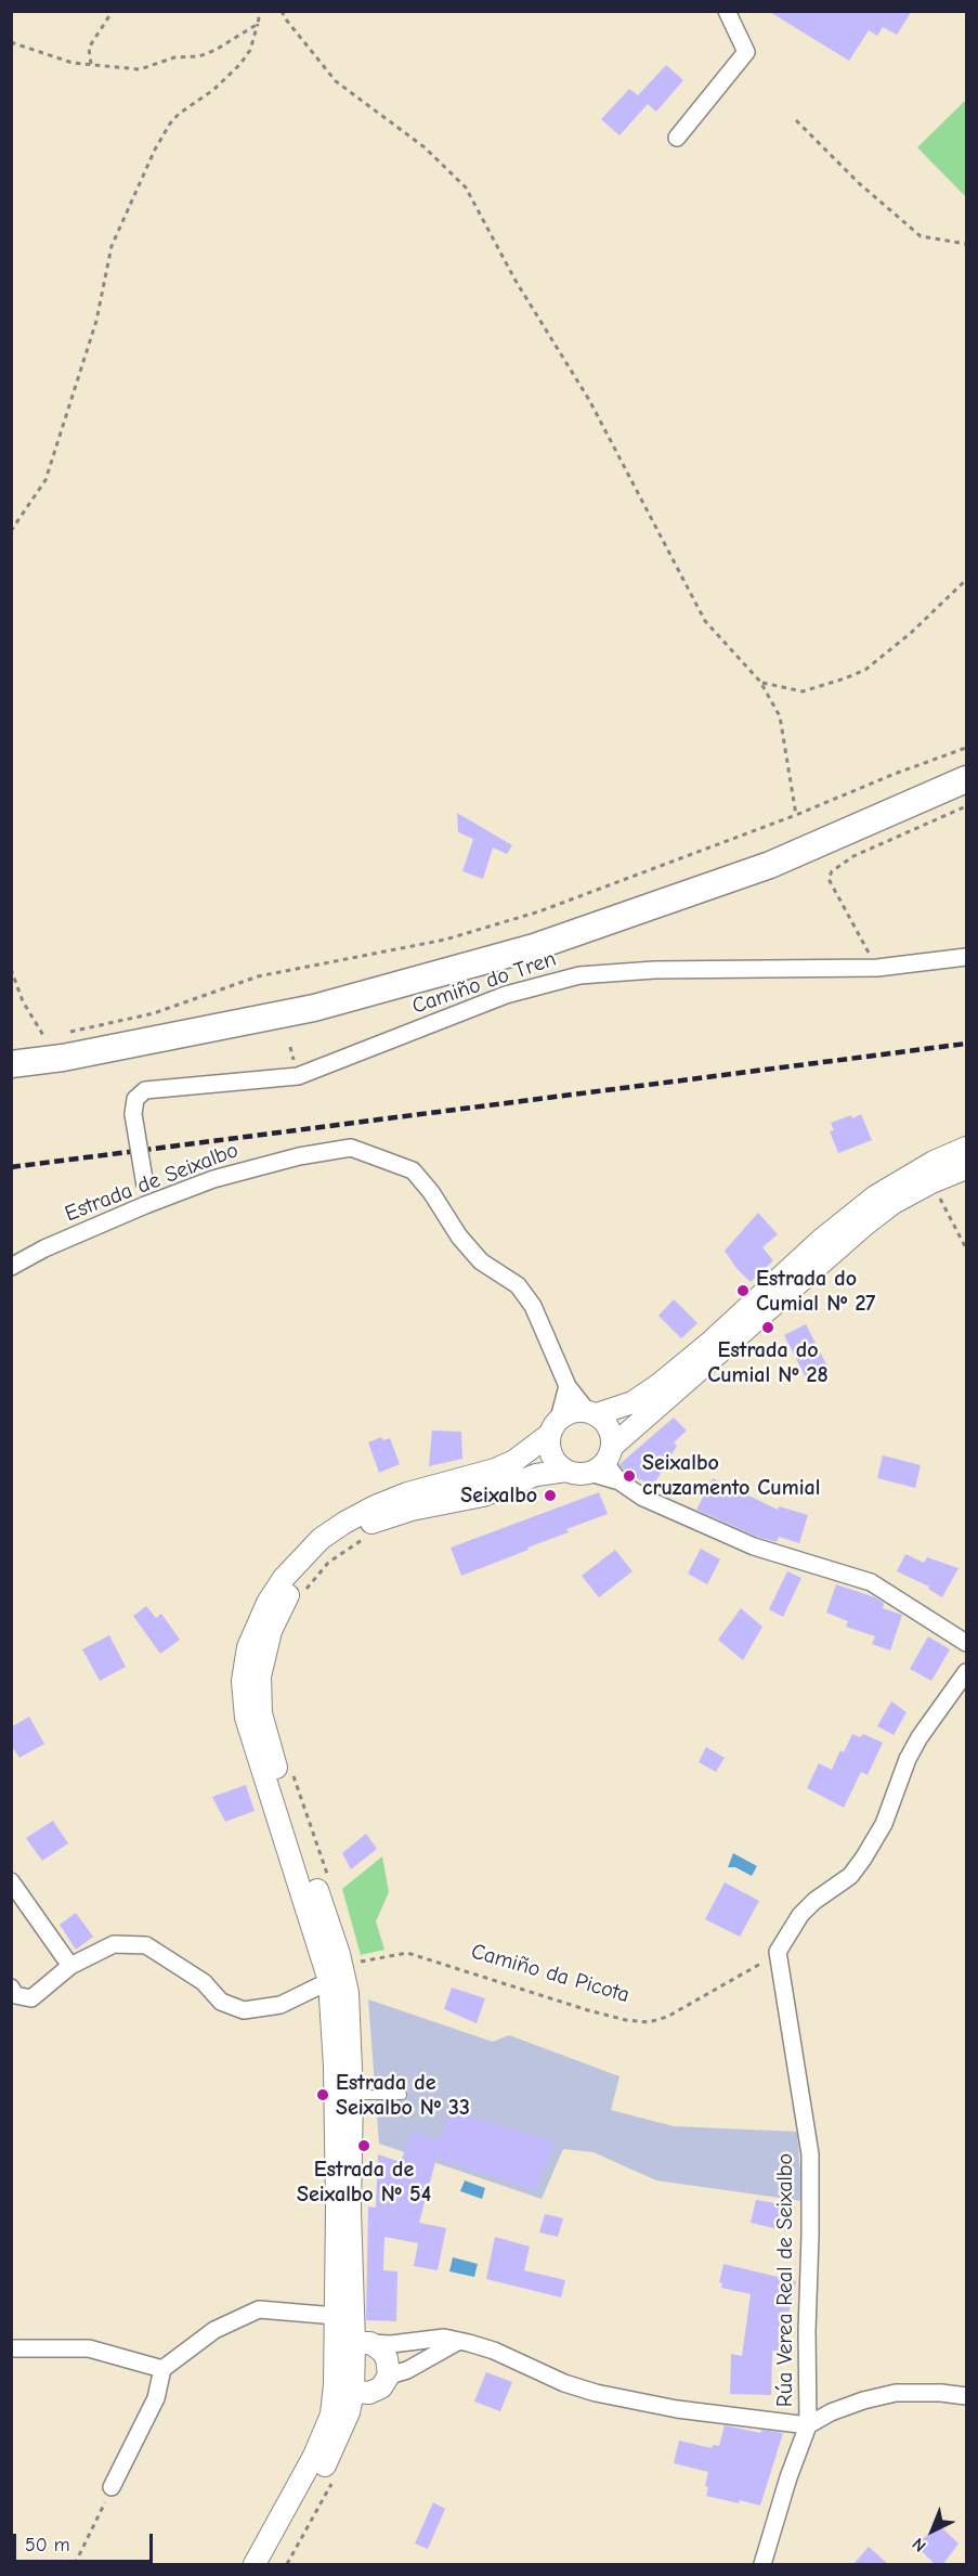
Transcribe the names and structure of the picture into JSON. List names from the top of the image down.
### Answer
{
  "streets": {
    "street": ["Camiño do Tren", "Estrada de Seixalbo", "Rúa Verea Real de Seixalbo"],
    "path": ["Camiño da Picota"]
  },
  "crossings": [
    ["Camiño do Tren", "Estrada de Seixalbo"],
    ["Camiño da Picota", "Rúa Verea Real de Seixalbo"]
  ],
  "places": [
    "Estrada do Cumial Nº 27",
    "Estrada do Cumial Nº 28",
    "Seixalbo cruzamento Cumial",
    "Seixalbo",
    "Estrada de Seixalbo Nº 33",
    "Estrada de Seixalbo Nº 54"
  ],
  "scale_bar": "50 m",
  "north": "bottom left"
}
